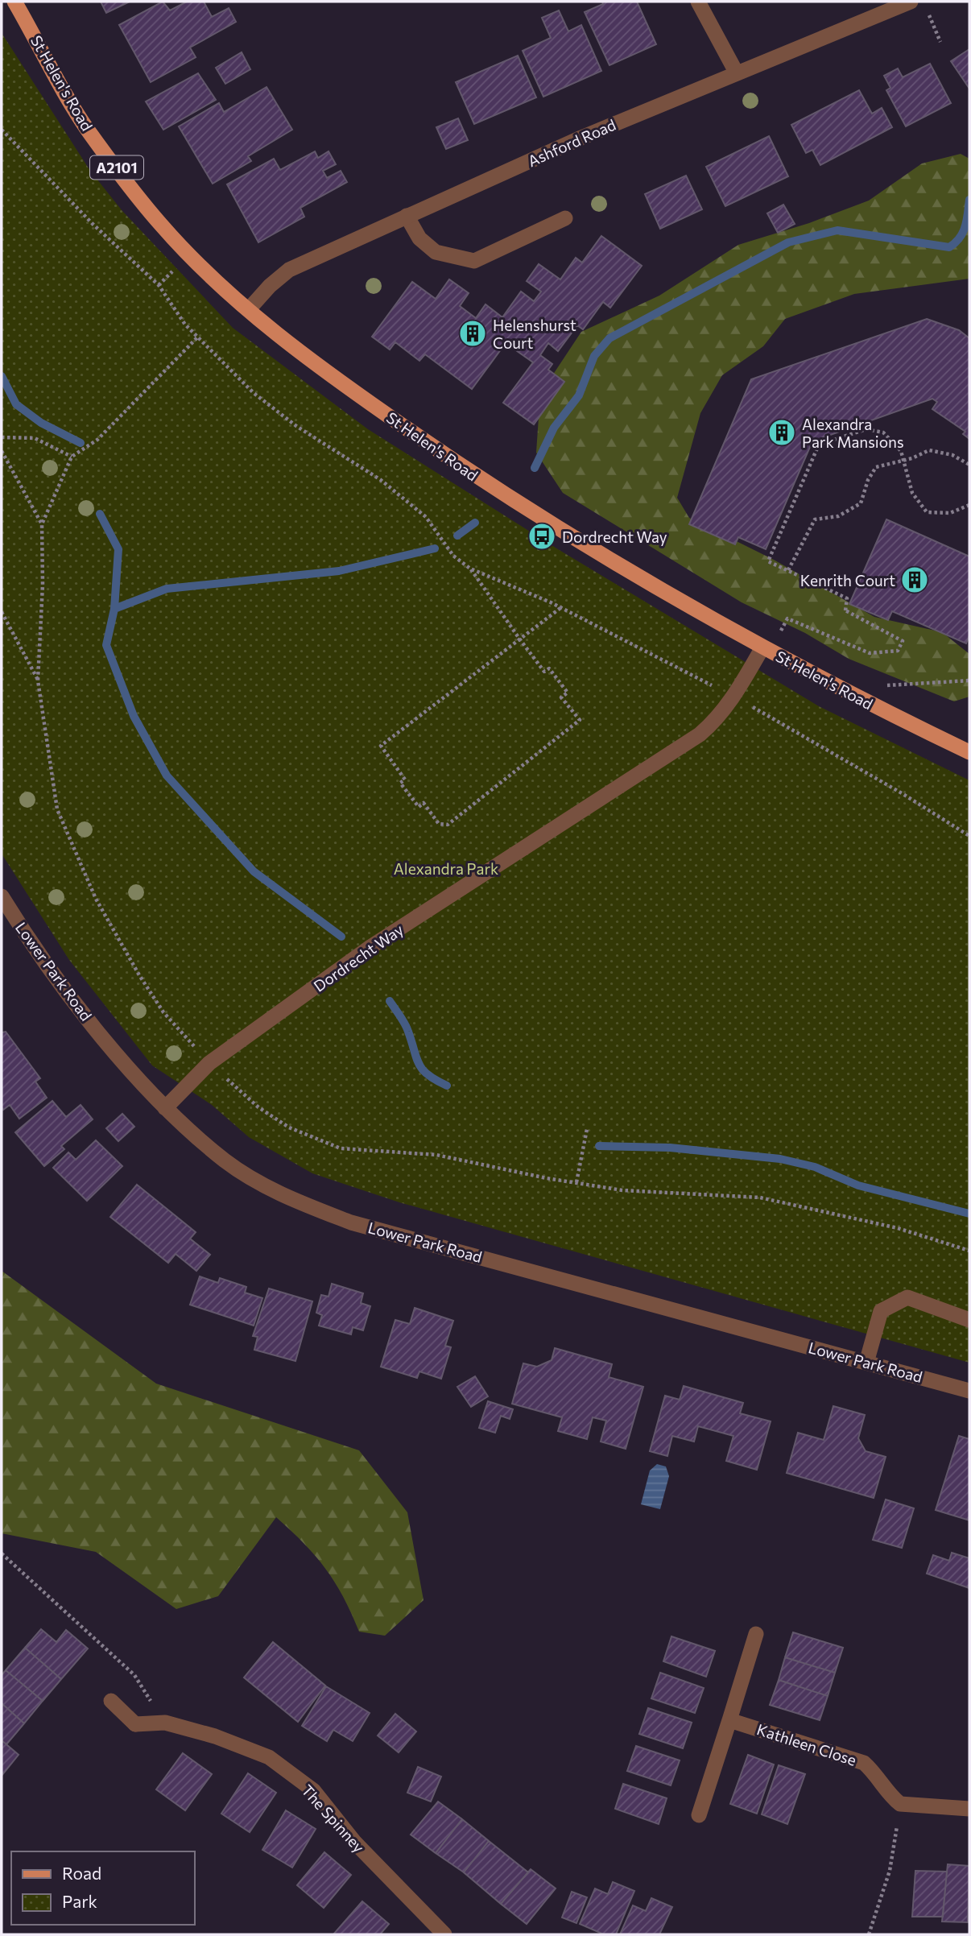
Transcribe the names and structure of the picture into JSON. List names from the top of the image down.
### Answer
{
  "streets": {
    "main road": ["St Helen's Road", "A2101"],
    "street": [
      "Ashford Road",
      "Dordrecht Way",
      "Lower Park Road",
      "Kathleen Close",
      "The Spinney"
    ]
  },
  "crossings": [
    ["St Helen's Road", "Ashford Road"],
    ["St Helen's Road", "Dordrecht Way"],
    ["Dordrecht Way", "Lower Park Road"]
  ],
  "parks": ["Alexandra Park"],
  "places": {
    "building": ["Helenshurst Court", "Alexandra Park Mansions", "Kenrith Court"],
    "bus stop": ["Dordrecht Way"]
  },
  "legend": ["Road", "Park"]
}
